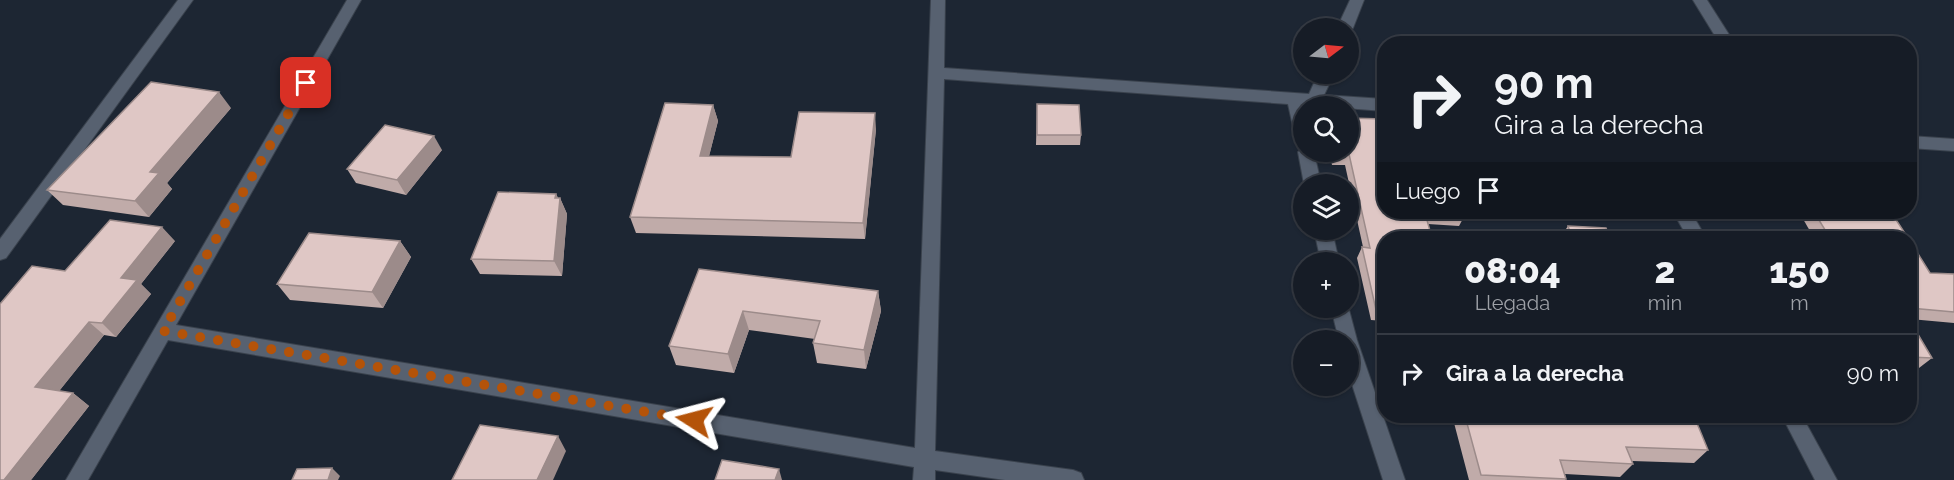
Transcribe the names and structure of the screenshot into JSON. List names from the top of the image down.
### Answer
{
  "north": "right",
  "page": {
    "map_buttons": ["+", "−"],
    "turn": ["90 m", "Gira a la derecha"],
    "then": "Luego",
    "eta": [
      "08:04",
      "Llegada",
      "2",
      "min",
      "150",
      "m"
    ],
    "list": [
      {
        "name": "Gira a la derecha",
        "value": "90 m"
      }
    ]
  }
}
